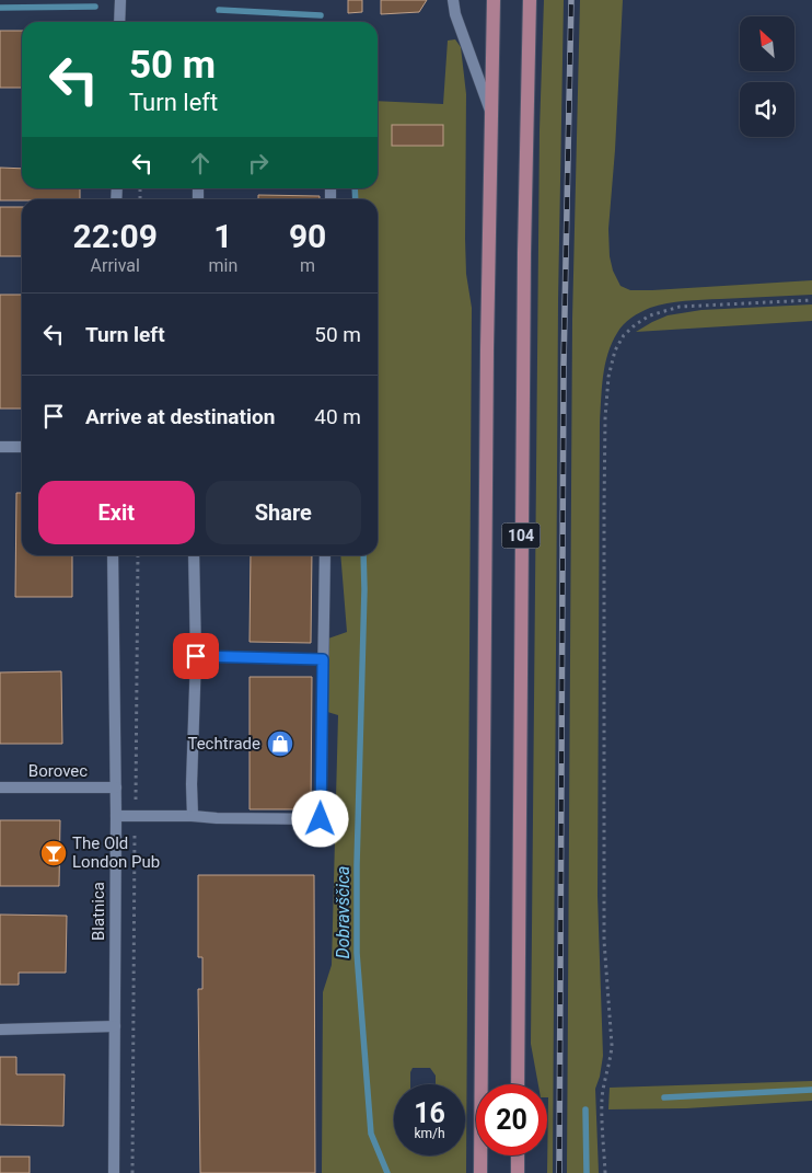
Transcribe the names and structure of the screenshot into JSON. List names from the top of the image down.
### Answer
{
  "streets": {
    "main road": ["104"],
    "street": ["Borovec", "Blatnica"]
  },
  "crossings": [
    ["Borovec", "Blatnica"]
  ],
  "water": ["Dobravščica"],
  "places": {
    "shop": ["Techtrade"],
    "bar": ["The Old London Pub"]
  },
  "north": "top left",
  "page": {
    "turn": ["50 m", "Turn left"],
    "eta": [
      "22:09",
      "Arrival",
      "1",
      "min",
      "90",
      "m"
    ],
    "list": [
      {
        "name": "Turn left",
        "value": "50 m"
      },
      {
        "name": "Arrive at destination",
        "value": "40 m"
      }
    ],
    "buttons": ["Exit", "Share"],
    "speed": "16 km/h",
    "limit": "20"
  }
}
